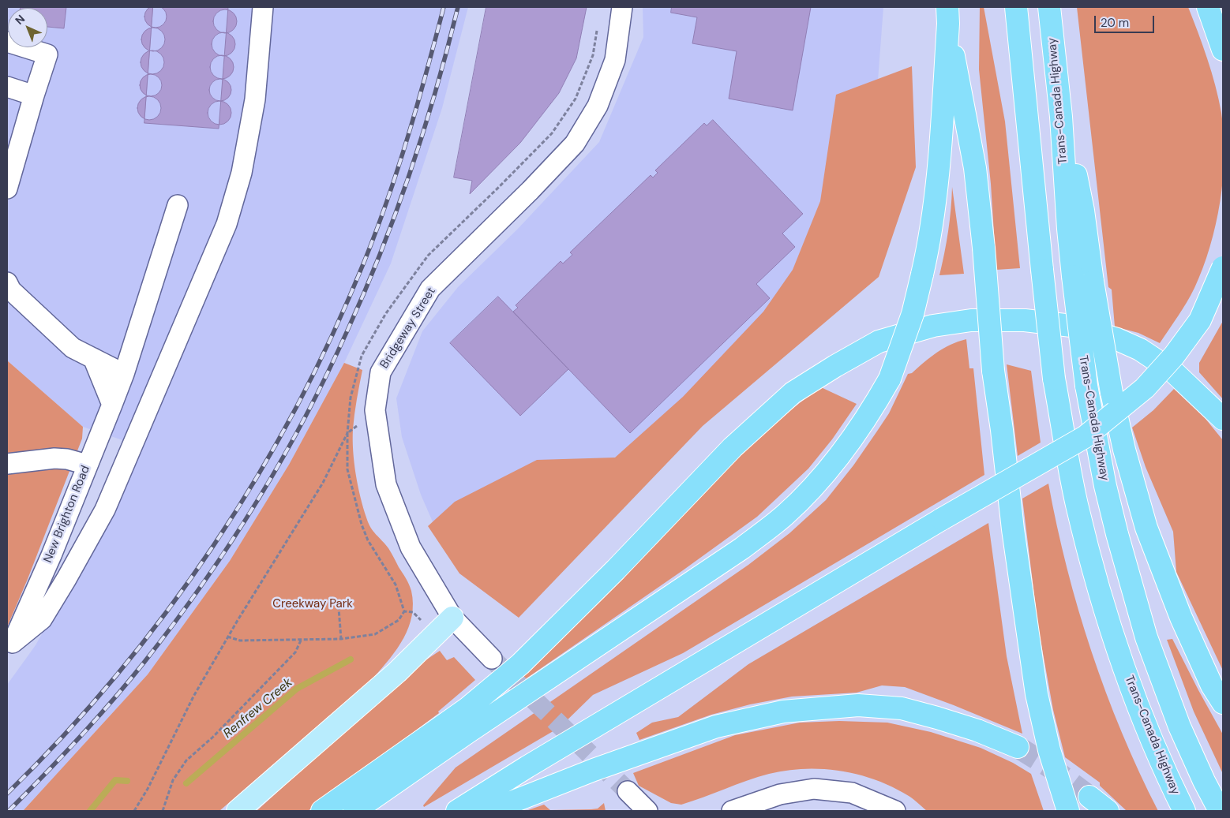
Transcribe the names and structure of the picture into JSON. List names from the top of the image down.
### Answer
{
  "streets": {
    "highway": ["Trans-Canada Highway"],
    "street": ["Bridgeway Street", "New Brighton Road"]
  },
  "water": ["Renfrew Creek"],
  "parks": ["Creekway Park"],
  "scale_bar": "20 m",
  "north": "top left"
}
